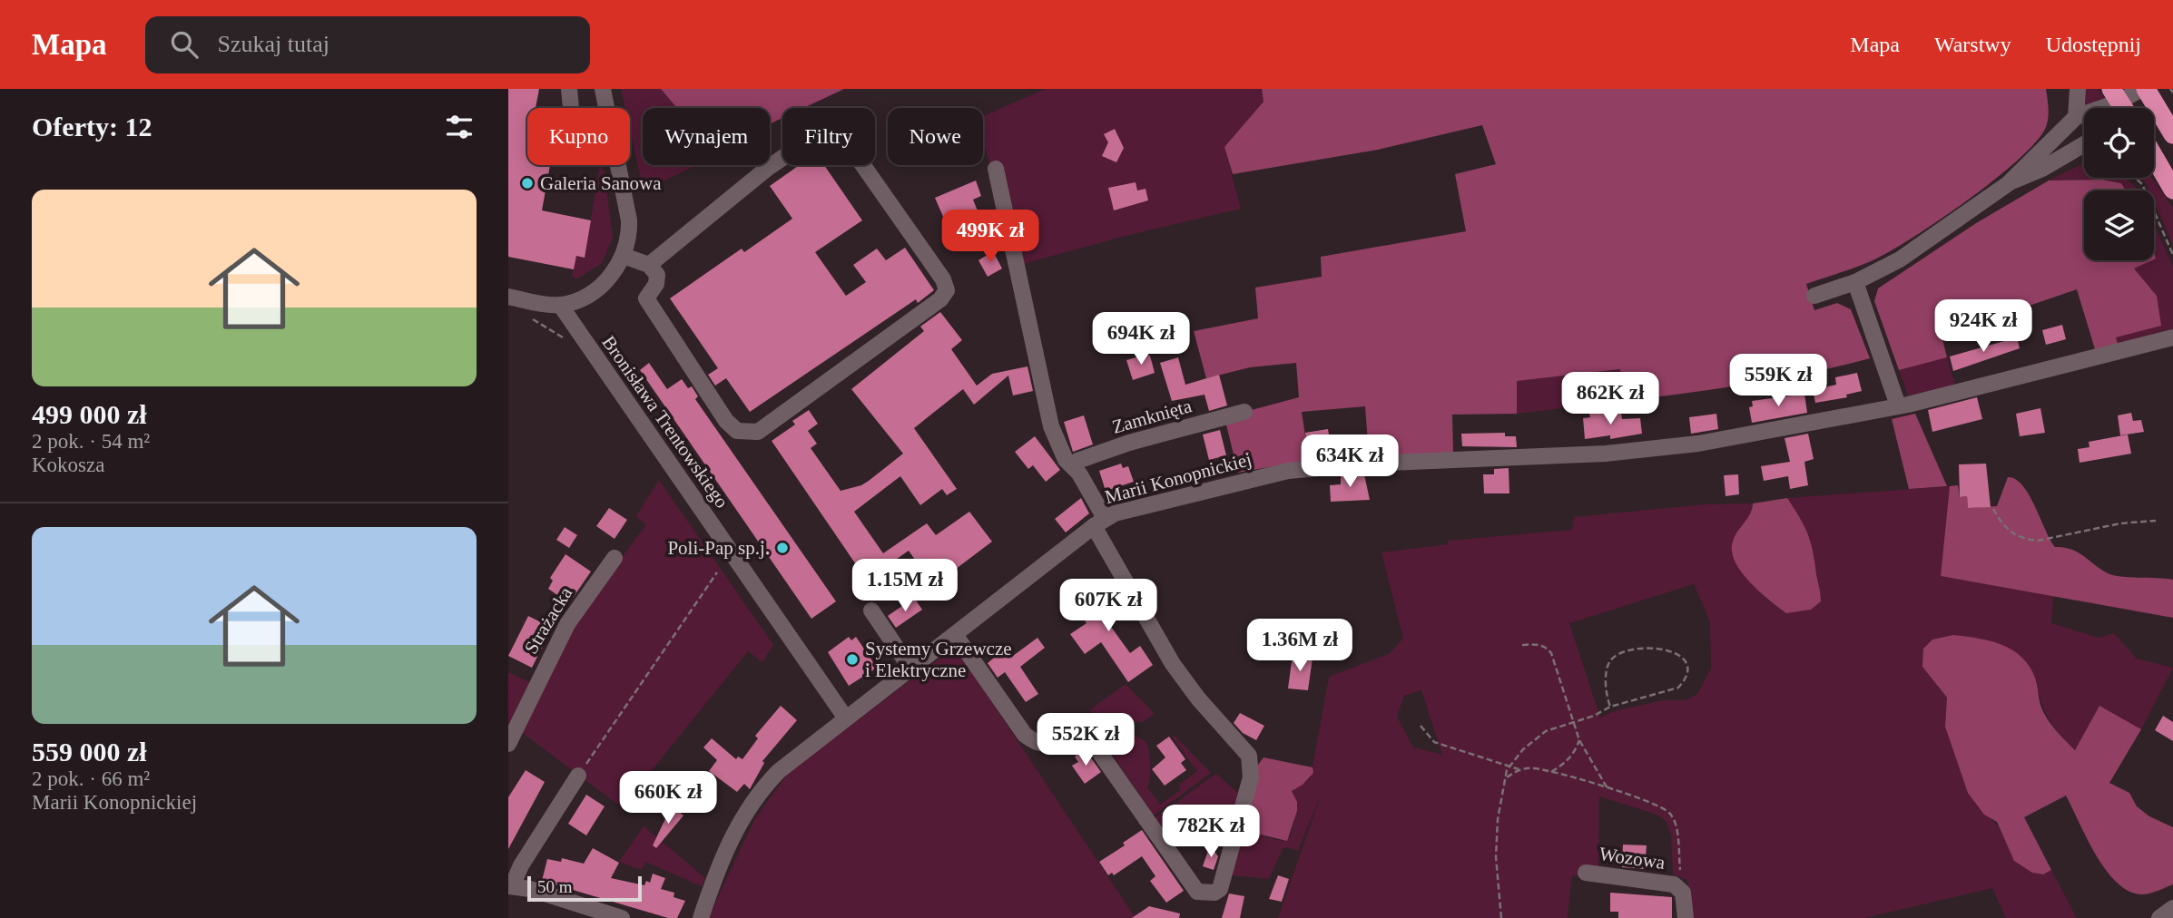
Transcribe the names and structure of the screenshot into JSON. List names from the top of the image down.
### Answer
{
  "streets": {
    "street": [
      "Zamknięta",
      "Bronisława Trentowskiego",
      "Marii Konopnickiej",
      "Strażacka",
      "Wozowa"
    ]
  },
  "crossings": [
    ["Bronisława Trentowskiego", "Marii Konopnickiej"]
  ],
  "places": ["Galeria Sanowa", "Poli-Pap sp.j.", "Systemy Grzewcze i Elektryczne"],
  "scale_bar": "50 m",
  "page": {
    "header": "Mapa",
    "search": "Szukaj tutaj",
    "nav": ["Mapa", "Warstwy", "Udostępnij"],
    "heading": "Oferty: 12",
    "chip": [
      "Kupno",
      "Wynajem",
      "Filtry",
      "Nowe"
    ],
    "list": [
      {
        "name": "499 000 zł",
        "note": "2 pok. · 54 m² · Kokosza"
      },
      {
        "name": "559 000 zł",
        "note": "2 pok. · 66 m² · Marii Konopnickiej"
      }
    ],
    "price": [
      "499K zł",
      "924K zł",
      "694K zł",
      "559K zł",
      "862K zł",
      "634K zł",
      "1.15M zł",
      "607K zł",
      "1.36M zł",
      "552K zł",
      "660K zł",
      "782K zł"
    ],
    "scale": "50 m"
  }
}
